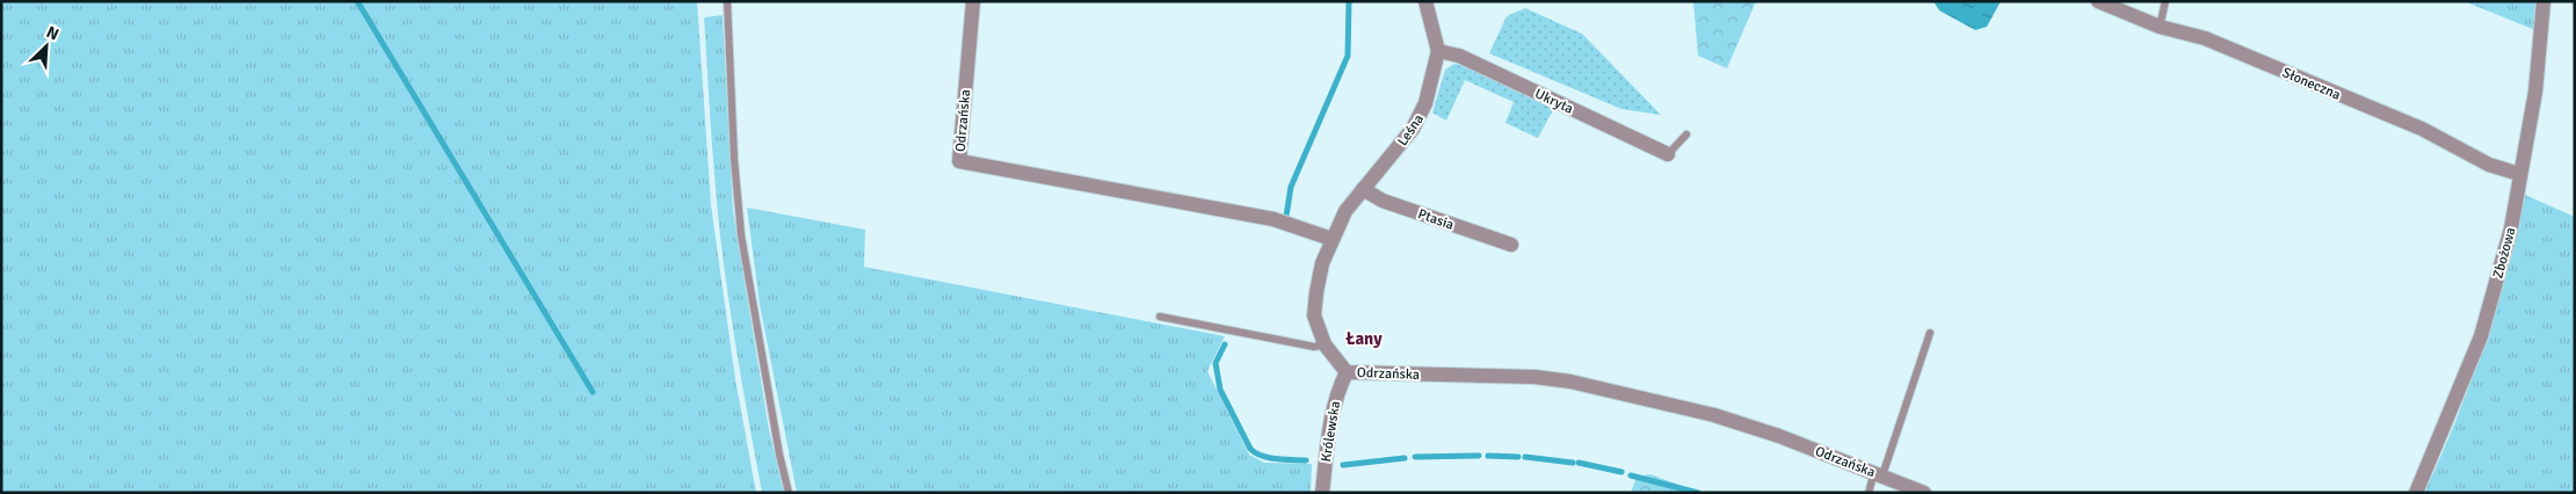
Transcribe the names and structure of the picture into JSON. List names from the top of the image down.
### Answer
{
  "streets": {
    "street": [
      "Słoneczna",
      "Ukryta",
      "Odrzańska",
      "Leśna",
      "Ptasia",
      "Zbożowa",
      "Królewska"
    ]
  },
  "crossings": [
    ["Słoneczna", "Zbożowa"],
    ["Ukryta", "Leśna"],
    ["Odrzańska", "Leśna"],
    ["Odrzańska", "Królewska"],
    ["Leśna", "Ptasia"]
  ],
  "districts": ["Łany"],
  "north": "top right"
}
